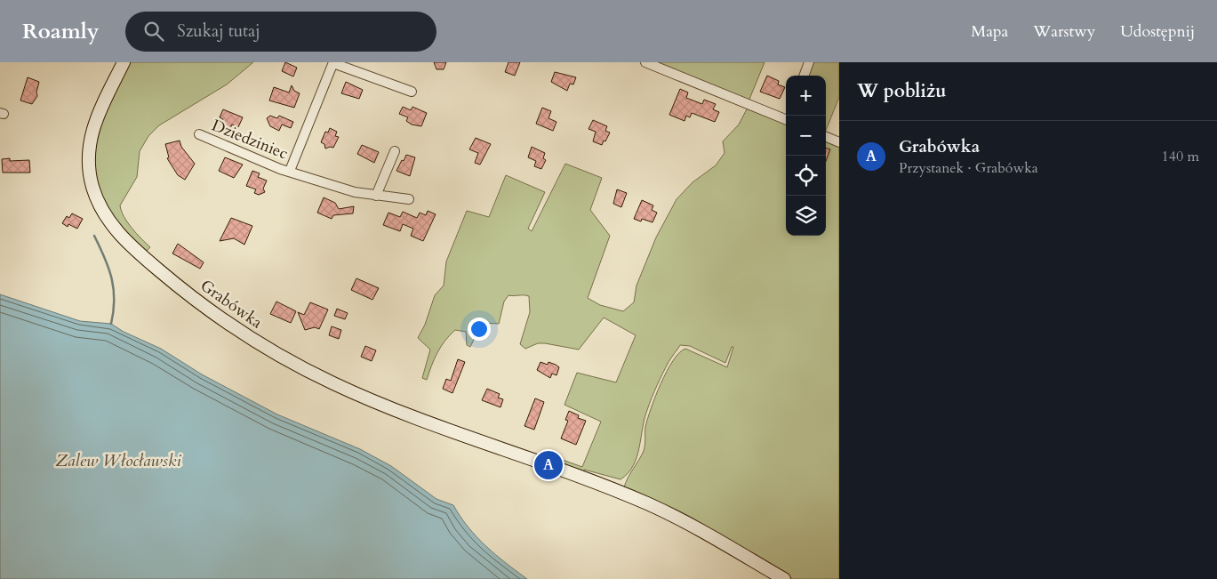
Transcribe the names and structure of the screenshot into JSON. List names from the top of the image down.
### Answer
{
  "streets": {
    "street": ["Dziedziniec", "Grabówka"]
  },
  "water": ["Zalew Włocławski"],
  "page": {
    "header": "Roamly",
    "search": "Szukaj tutaj",
    "nav": ["Mapa", "Warstwy", "Udostępnij"],
    "heading": "W pobliżu",
    "map_buttons": ["+", "−"],
    "list": [
      {
        "mark": "A",
        "name": "Grabówka",
        "note": "Przystanek · Grabówka",
        "value": "140 m"
      }
    ],
    "pins": "A"
  }
}
